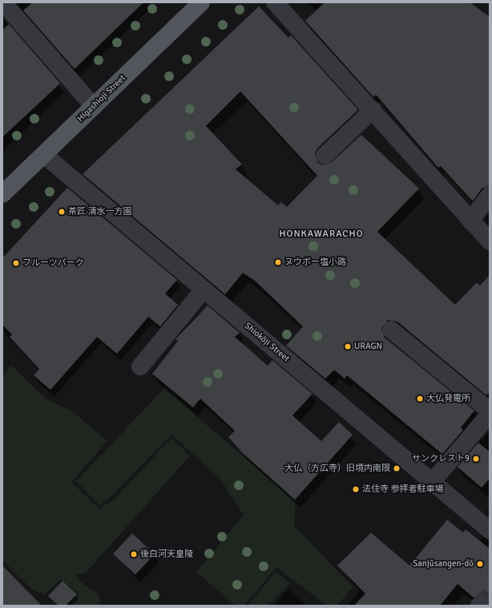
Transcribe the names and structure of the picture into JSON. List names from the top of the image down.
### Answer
{
  "streets": {
    "main road": ["Higashioji Street"],
    "street": ["Shiokōji Street"]
  },
  "crossings": [
    ["Higashioji Street", "Shiokōji Street"]
  ],
  "districts": ["HONKAWARACHO"],
  "places": [
    "茶匠 清水一方園",
    "ヌウボー塩小路",
    "フルーツパーク",
    "URAGN",
    "大仏発電所",
    "サンクレスト9",
    "大仏（方広寺）旧境内南限",
    "法住寺 参拝者駐車場",
    "後白河天皇陵",
    "Sanjūsangen-dō"
  ]
}
